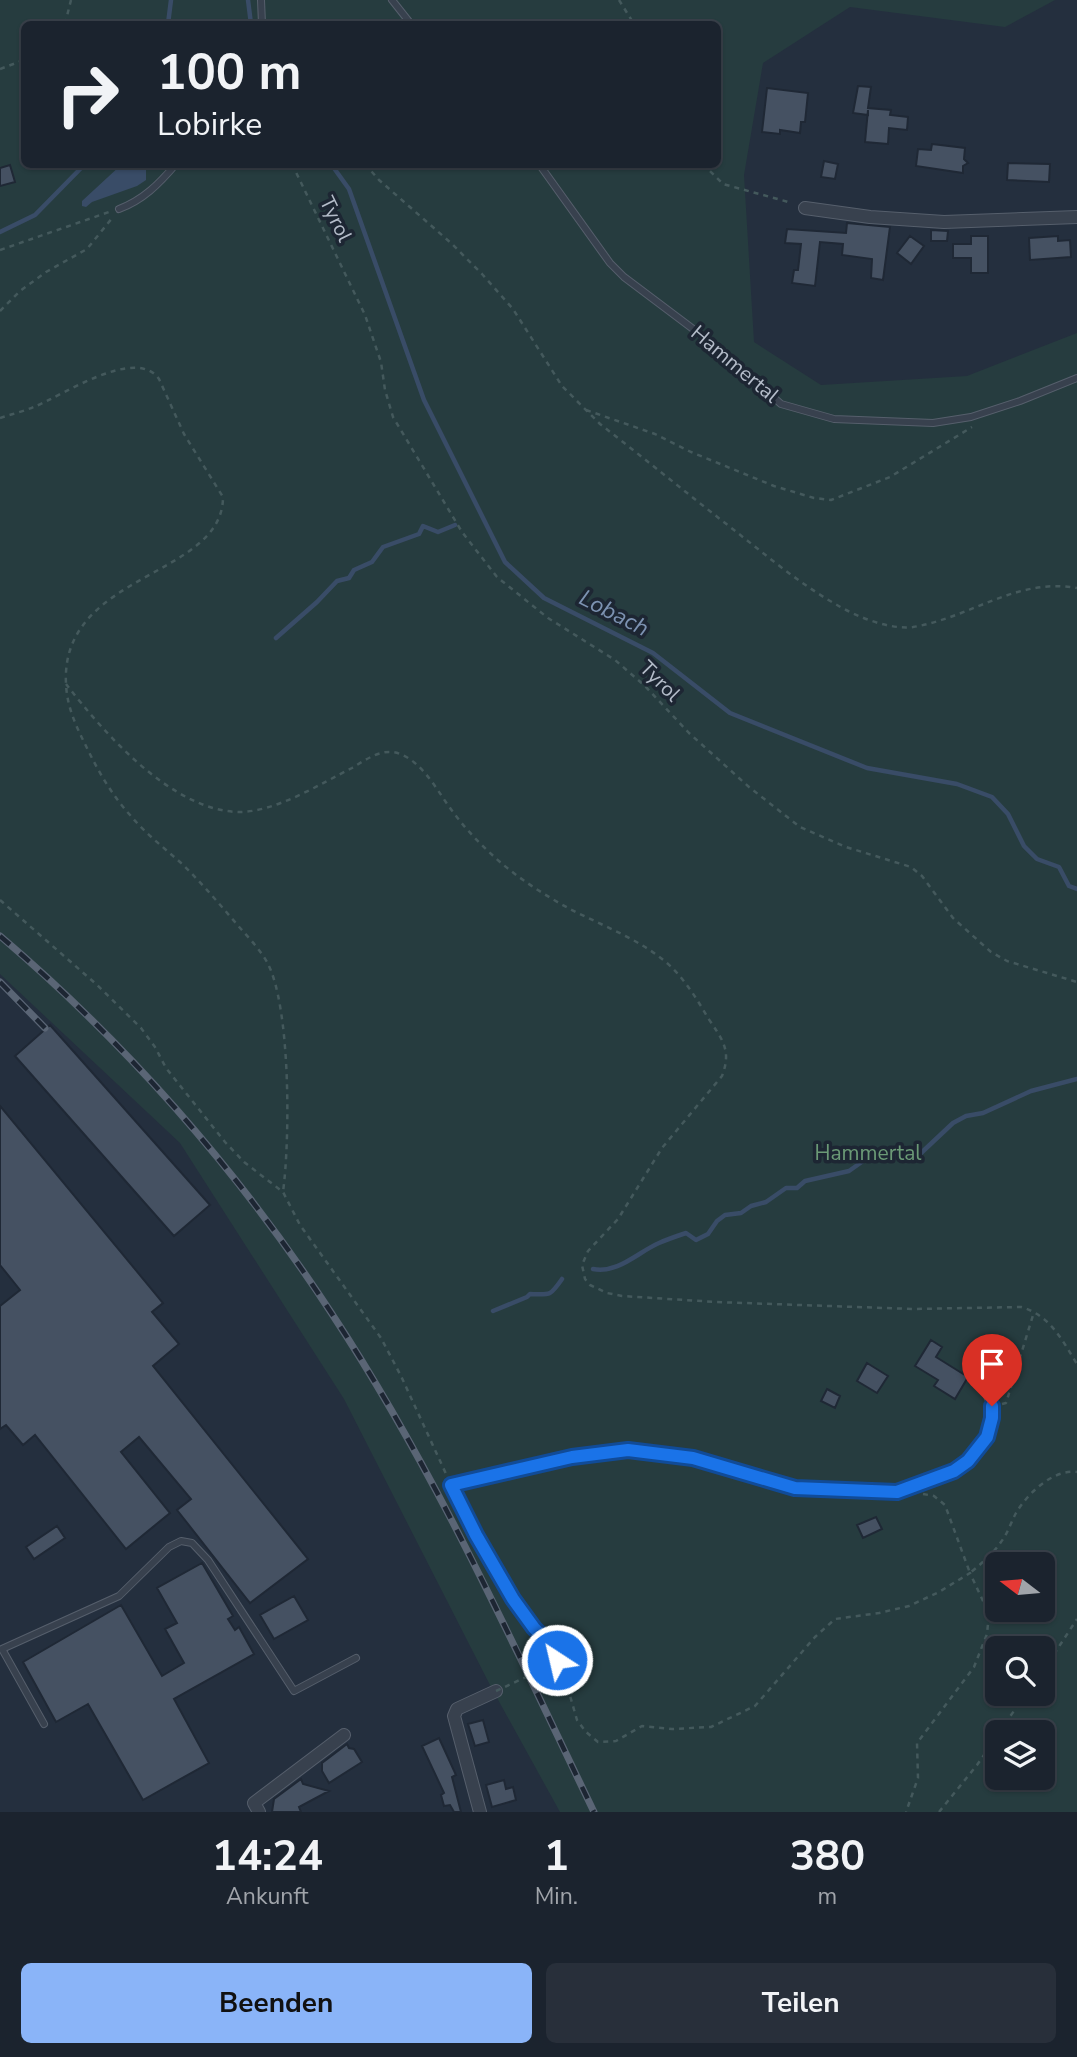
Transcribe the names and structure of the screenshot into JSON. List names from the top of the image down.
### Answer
{
  "streets": {
    "lane": ["Hammertal"],
    "path": ["Tyrol"]
  },
  "water": ["Lobach"],
  "parks": ["Hammertal"],
  "north": "left",
  "page": {
    "turn": ["100 m", "Lobirke"],
    "eta": [
      "14:24",
      "Ankunft",
      "1",
      "Min.",
      "380",
      "m"
    ],
    "buttons": ["Beenden", "Teilen"]
  }
}
